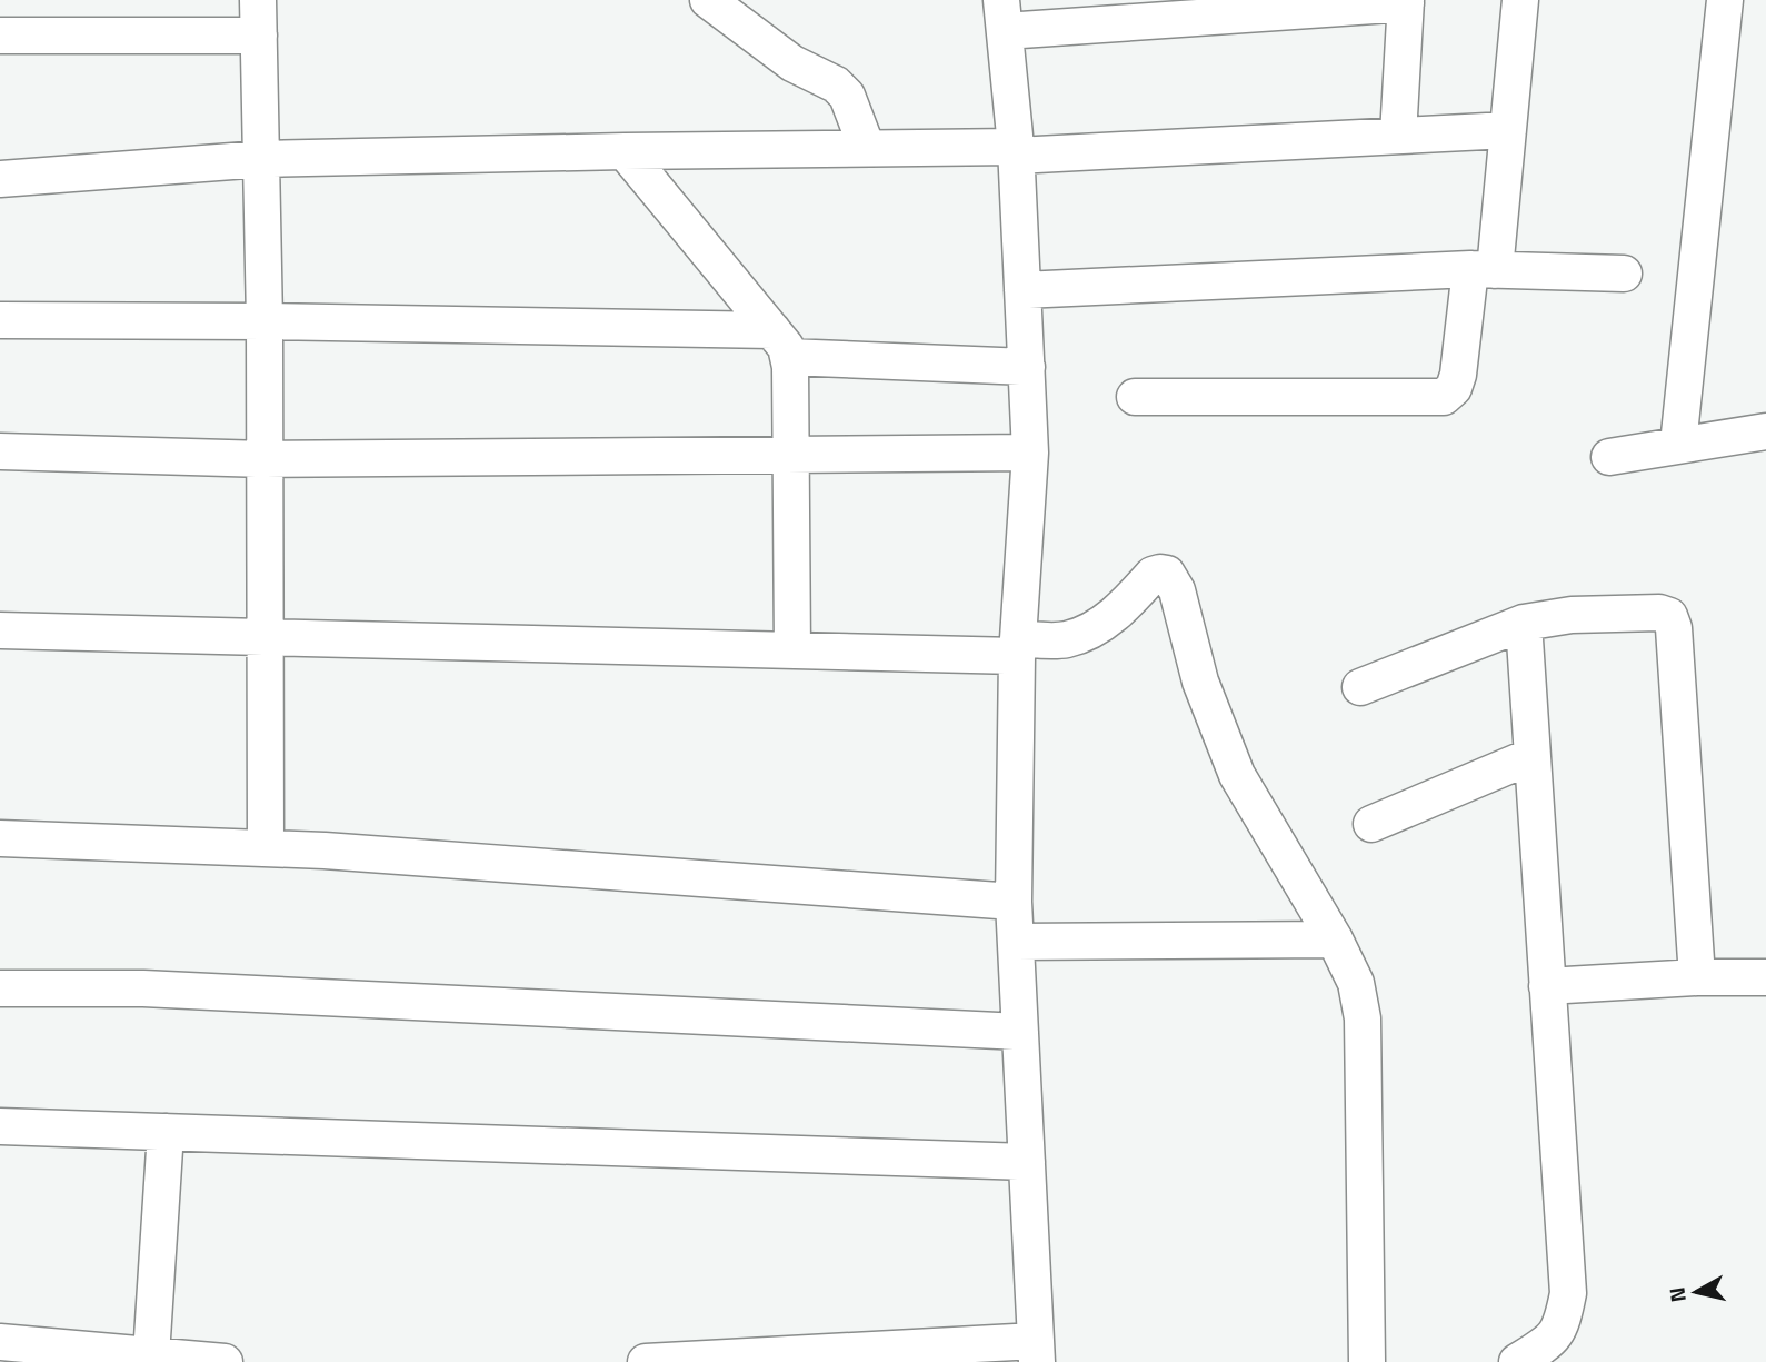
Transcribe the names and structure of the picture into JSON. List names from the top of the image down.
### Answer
{
  "north": "left"
}
